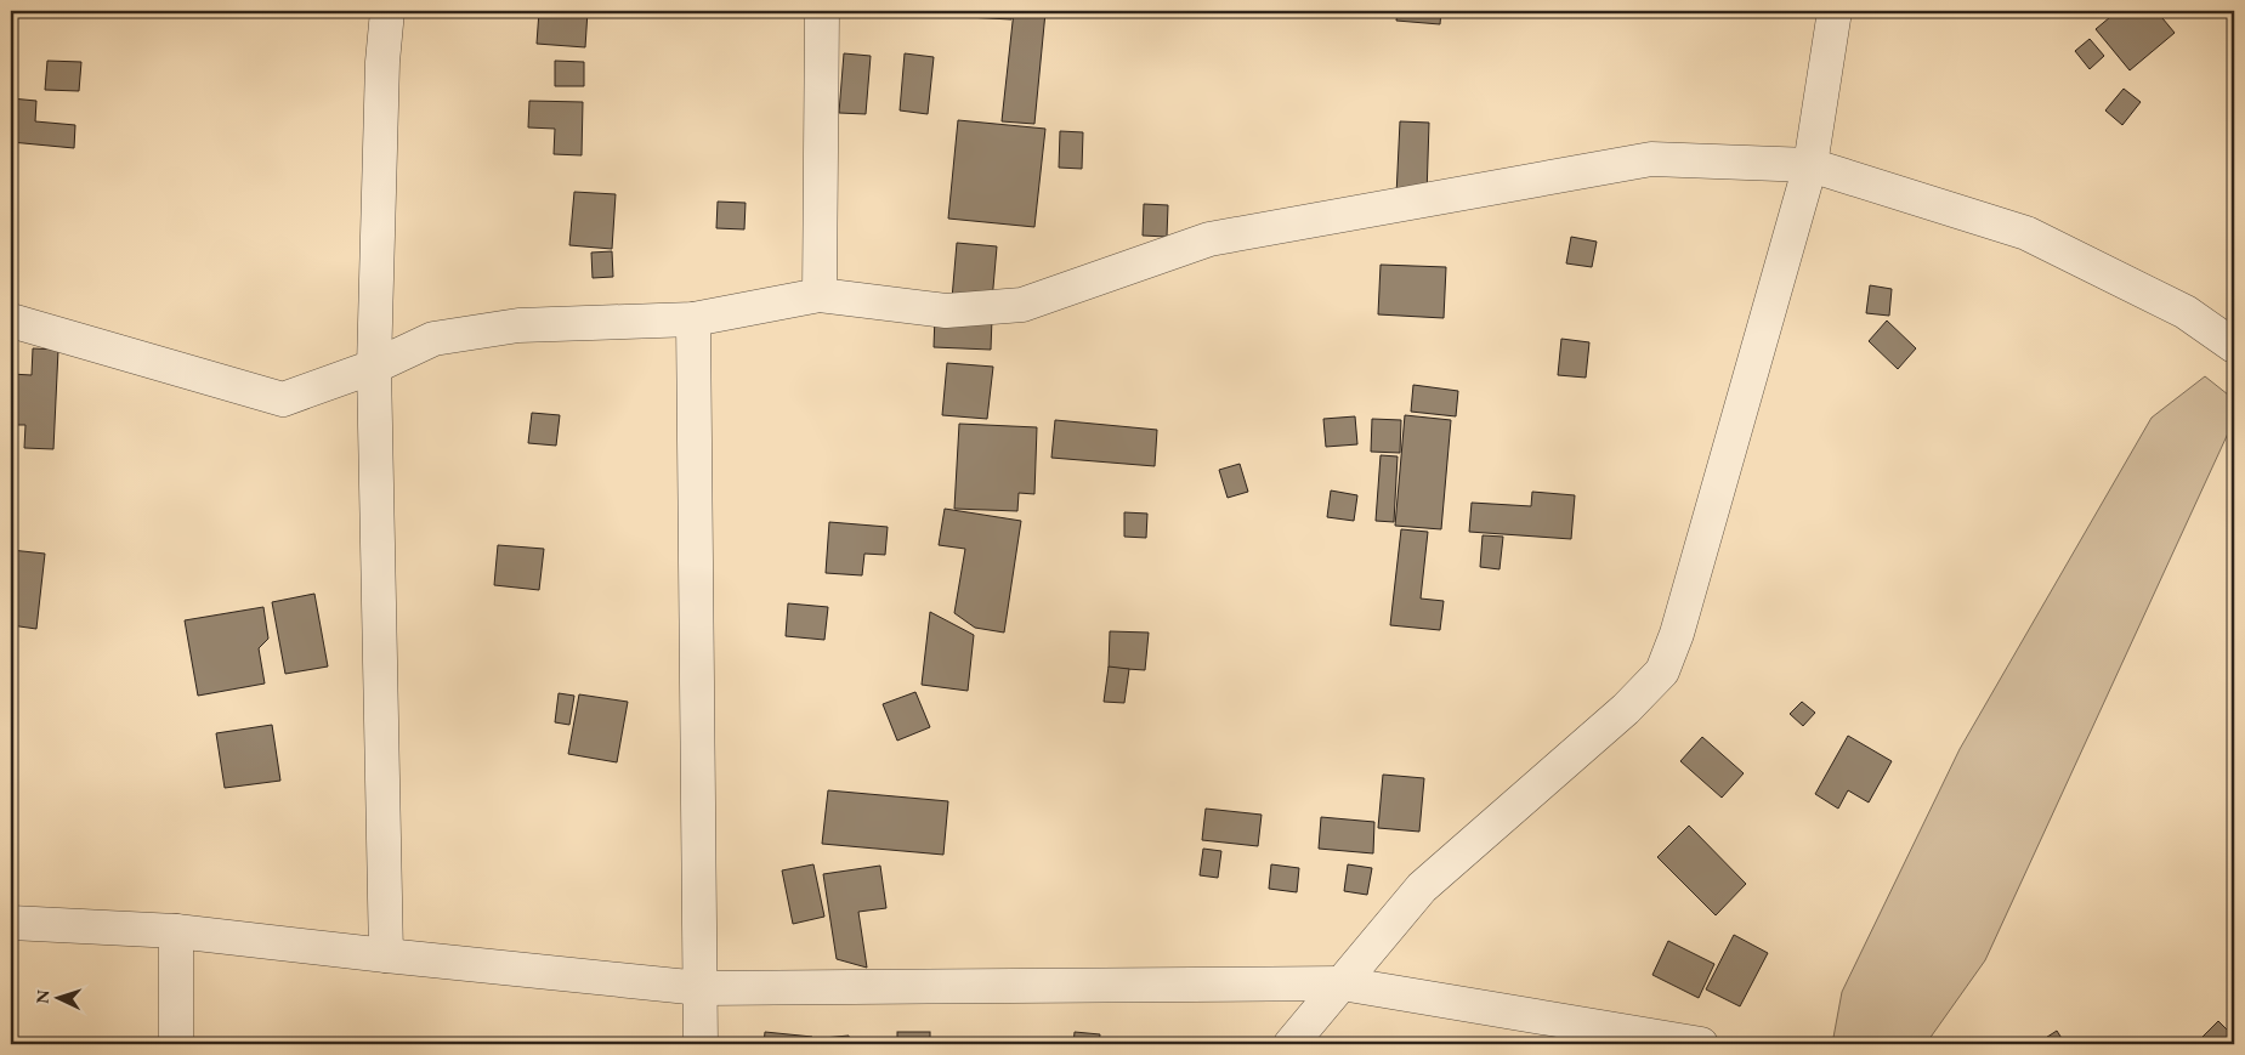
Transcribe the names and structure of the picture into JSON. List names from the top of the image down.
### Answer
{
  "north": "left"
}
